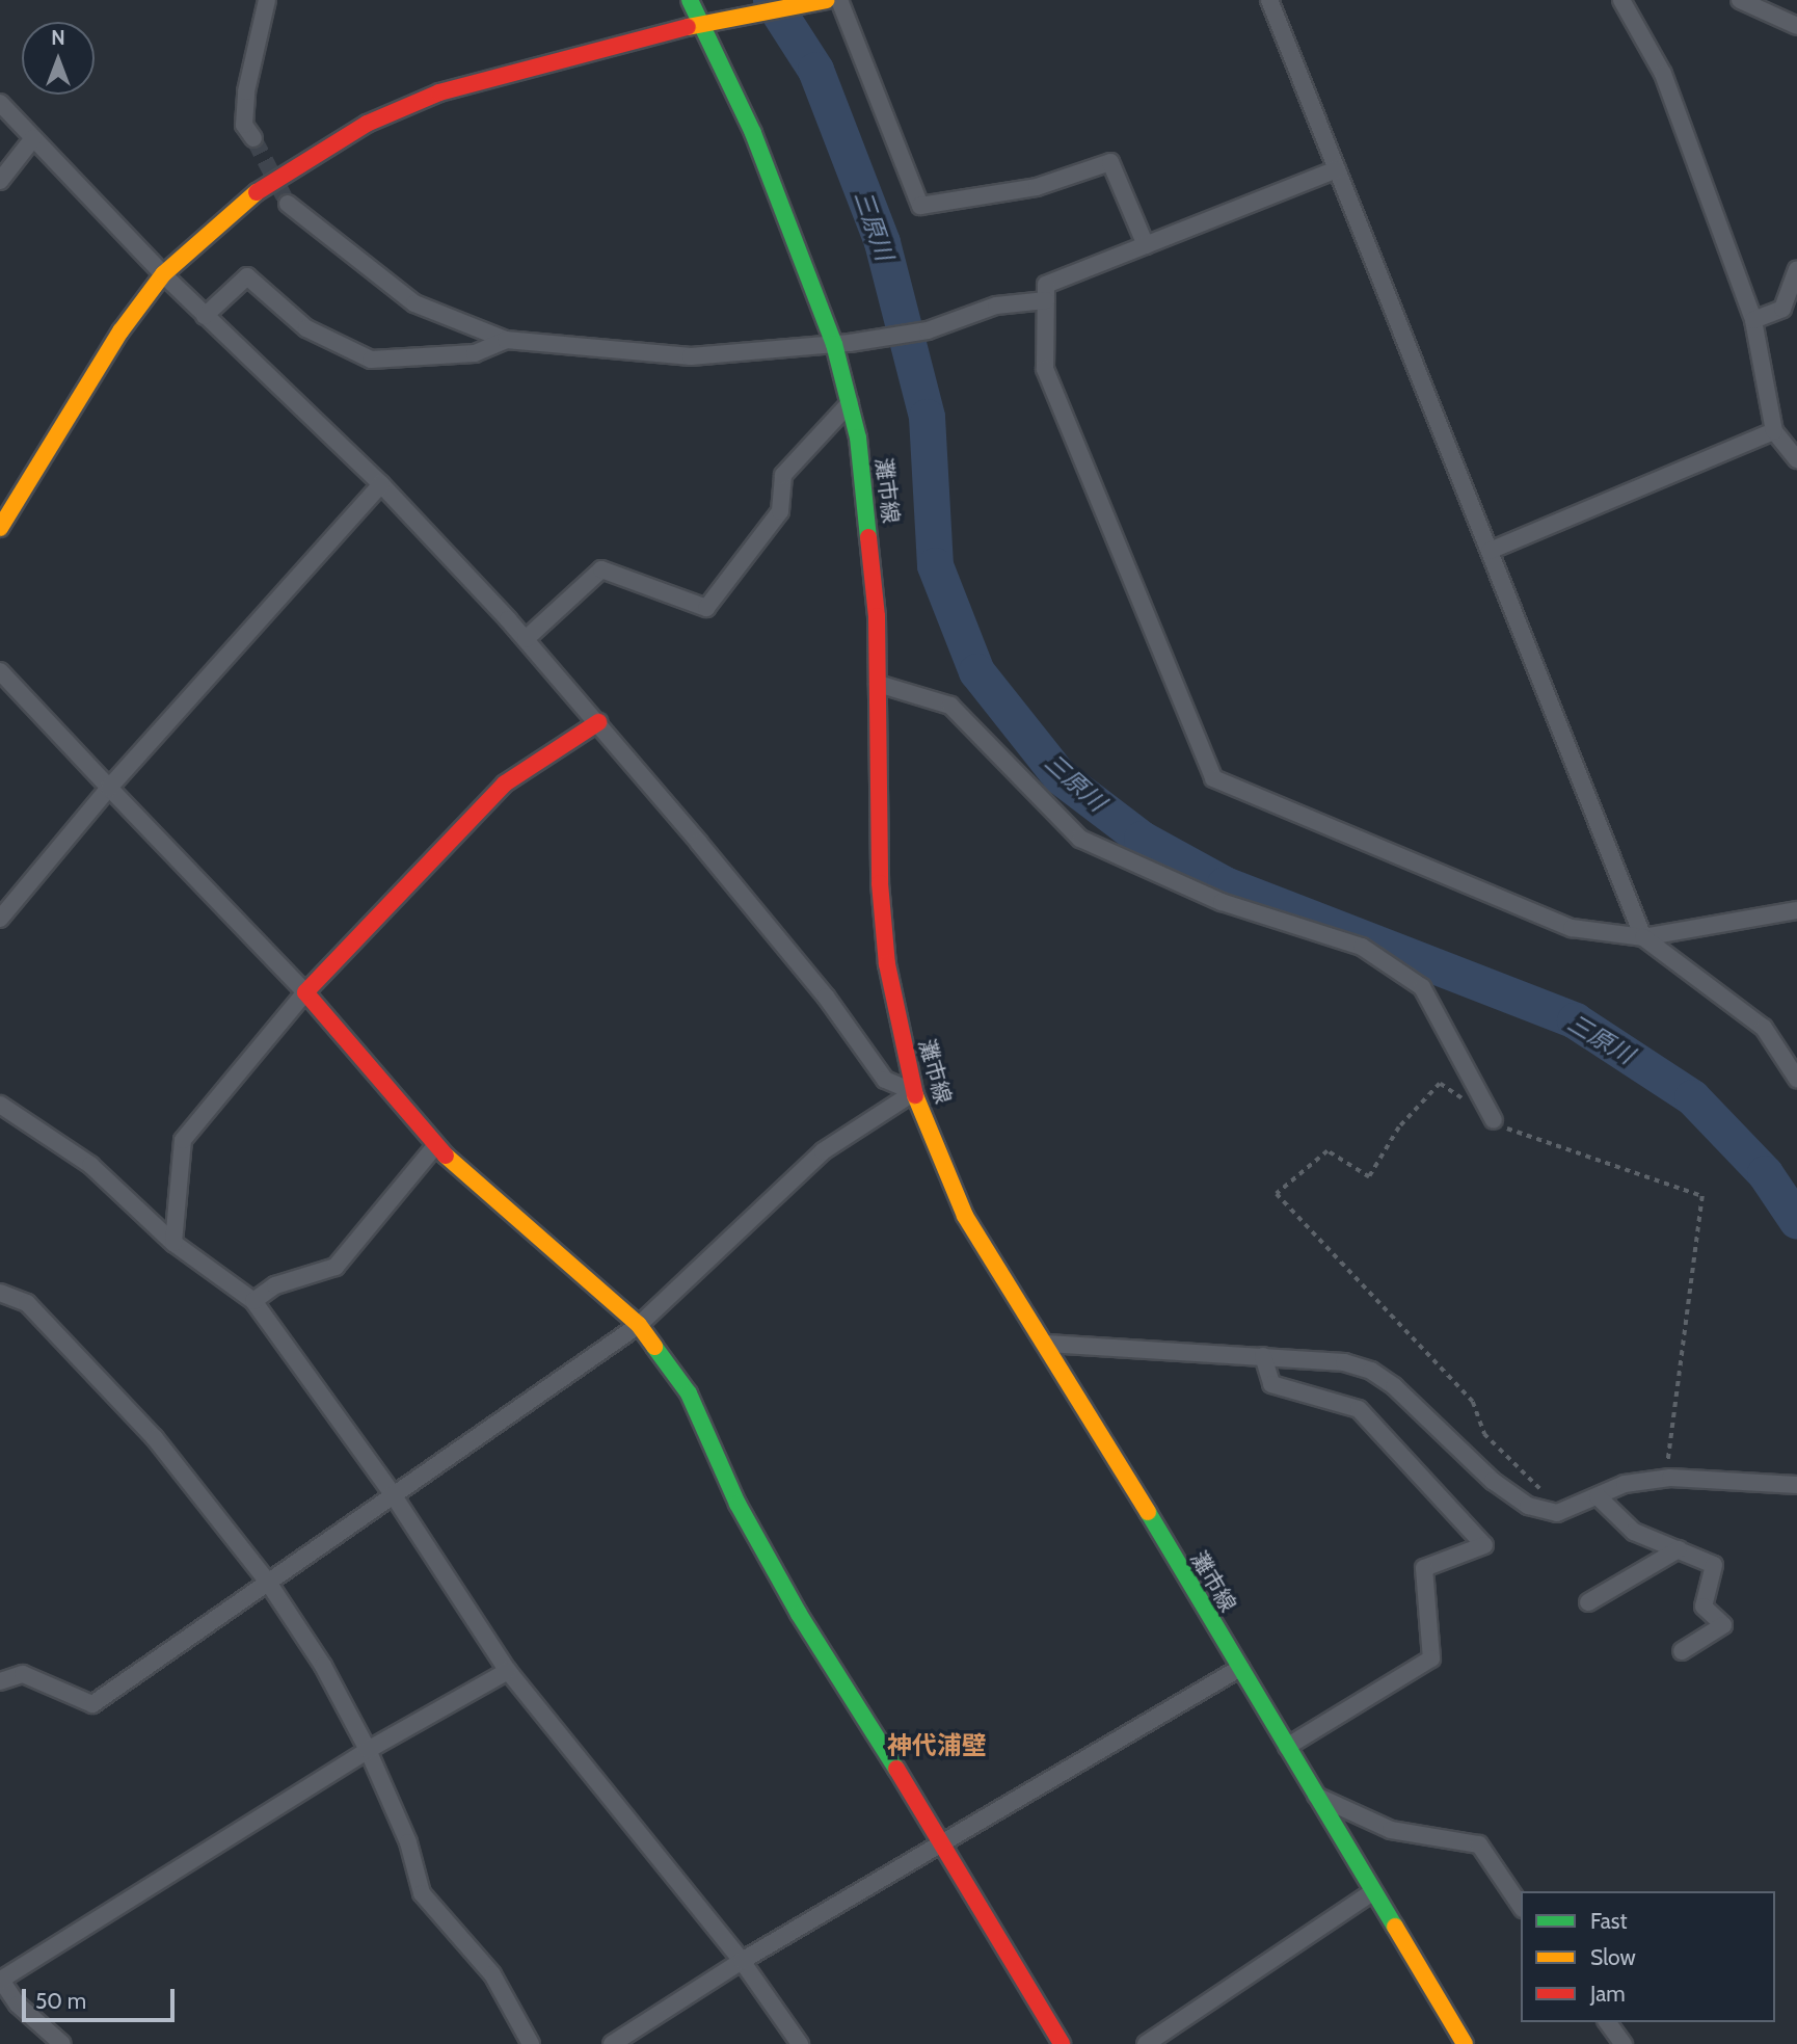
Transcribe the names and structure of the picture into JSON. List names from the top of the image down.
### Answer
{
  "streets": {
    "street": ["灘市線"]
  },
  "districts": ["神代浦壁"],
  "water": ["三原川"],
  "legend": ["Fast", "Slow", "Jam"],
  "scale_bar": "50 m",
  "north": "top"
}
